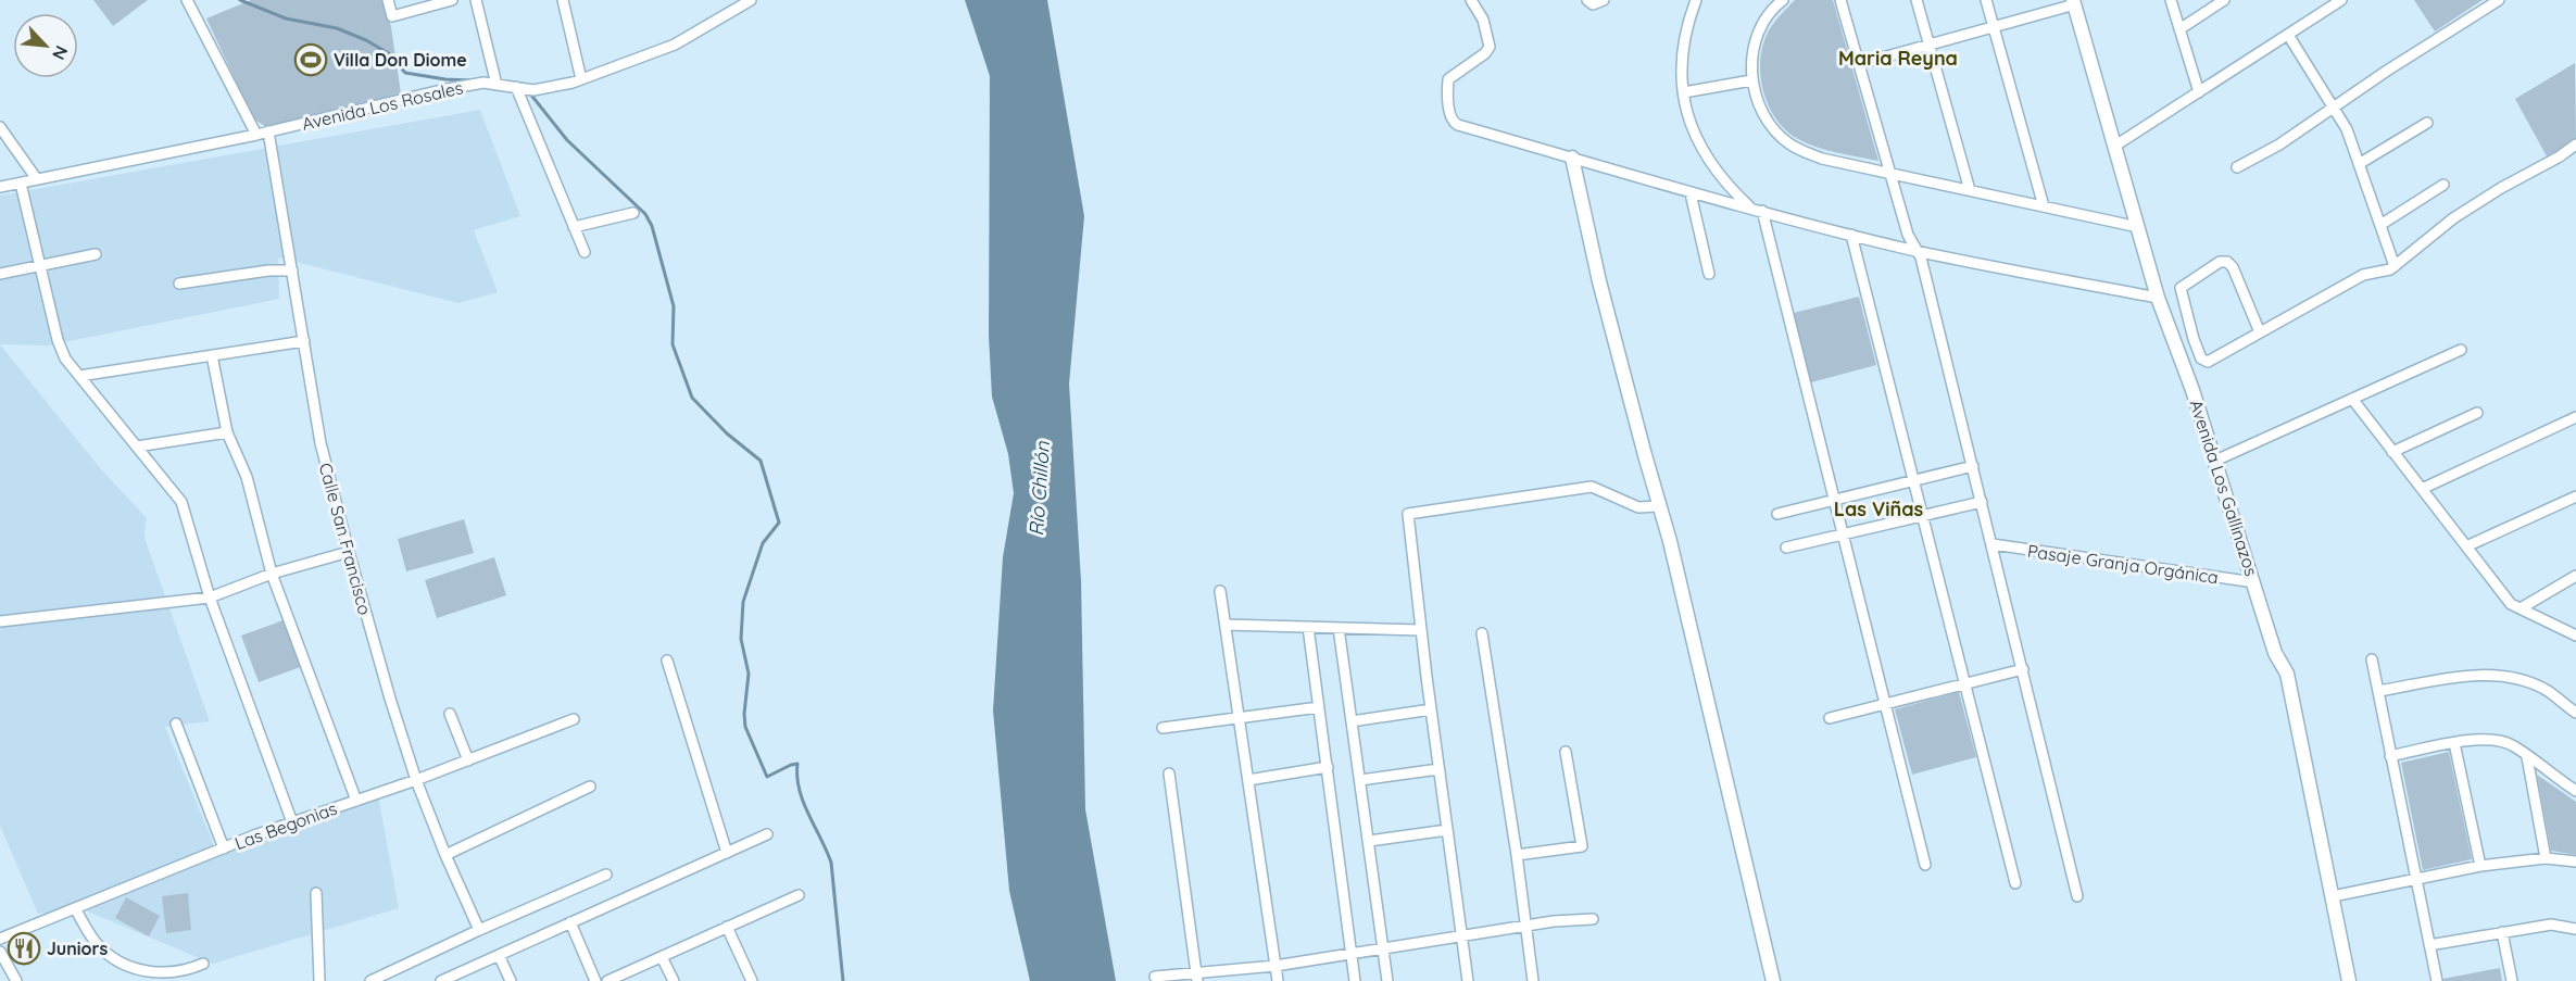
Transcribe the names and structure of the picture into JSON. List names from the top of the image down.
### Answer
{
  "streets": {
    "street": [
      "Avenida Los Rosales",
      "Avenida Los Gallinazos",
      "Calle San Francisco",
      "Pasaje Granja Orgánica",
      "Las Begonias"
    ]
  },
  "crossings": [
    ["Avenida Los Rosales", "Calle San Francisco"],
    ["Avenida Los Gallinazos", "Pasaje Granja Orgánica"],
    ["Calle San Francisco", "Las Begonias"]
  ],
  "districts": ["Maria Reyna", "Las Viñas"],
  "water": ["Río Chillón"],
  "places": {
    "sports": ["Villa Don Diome"],
    "restaurant": ["Juniors"]
  },
  "north": "bottom right"
}
